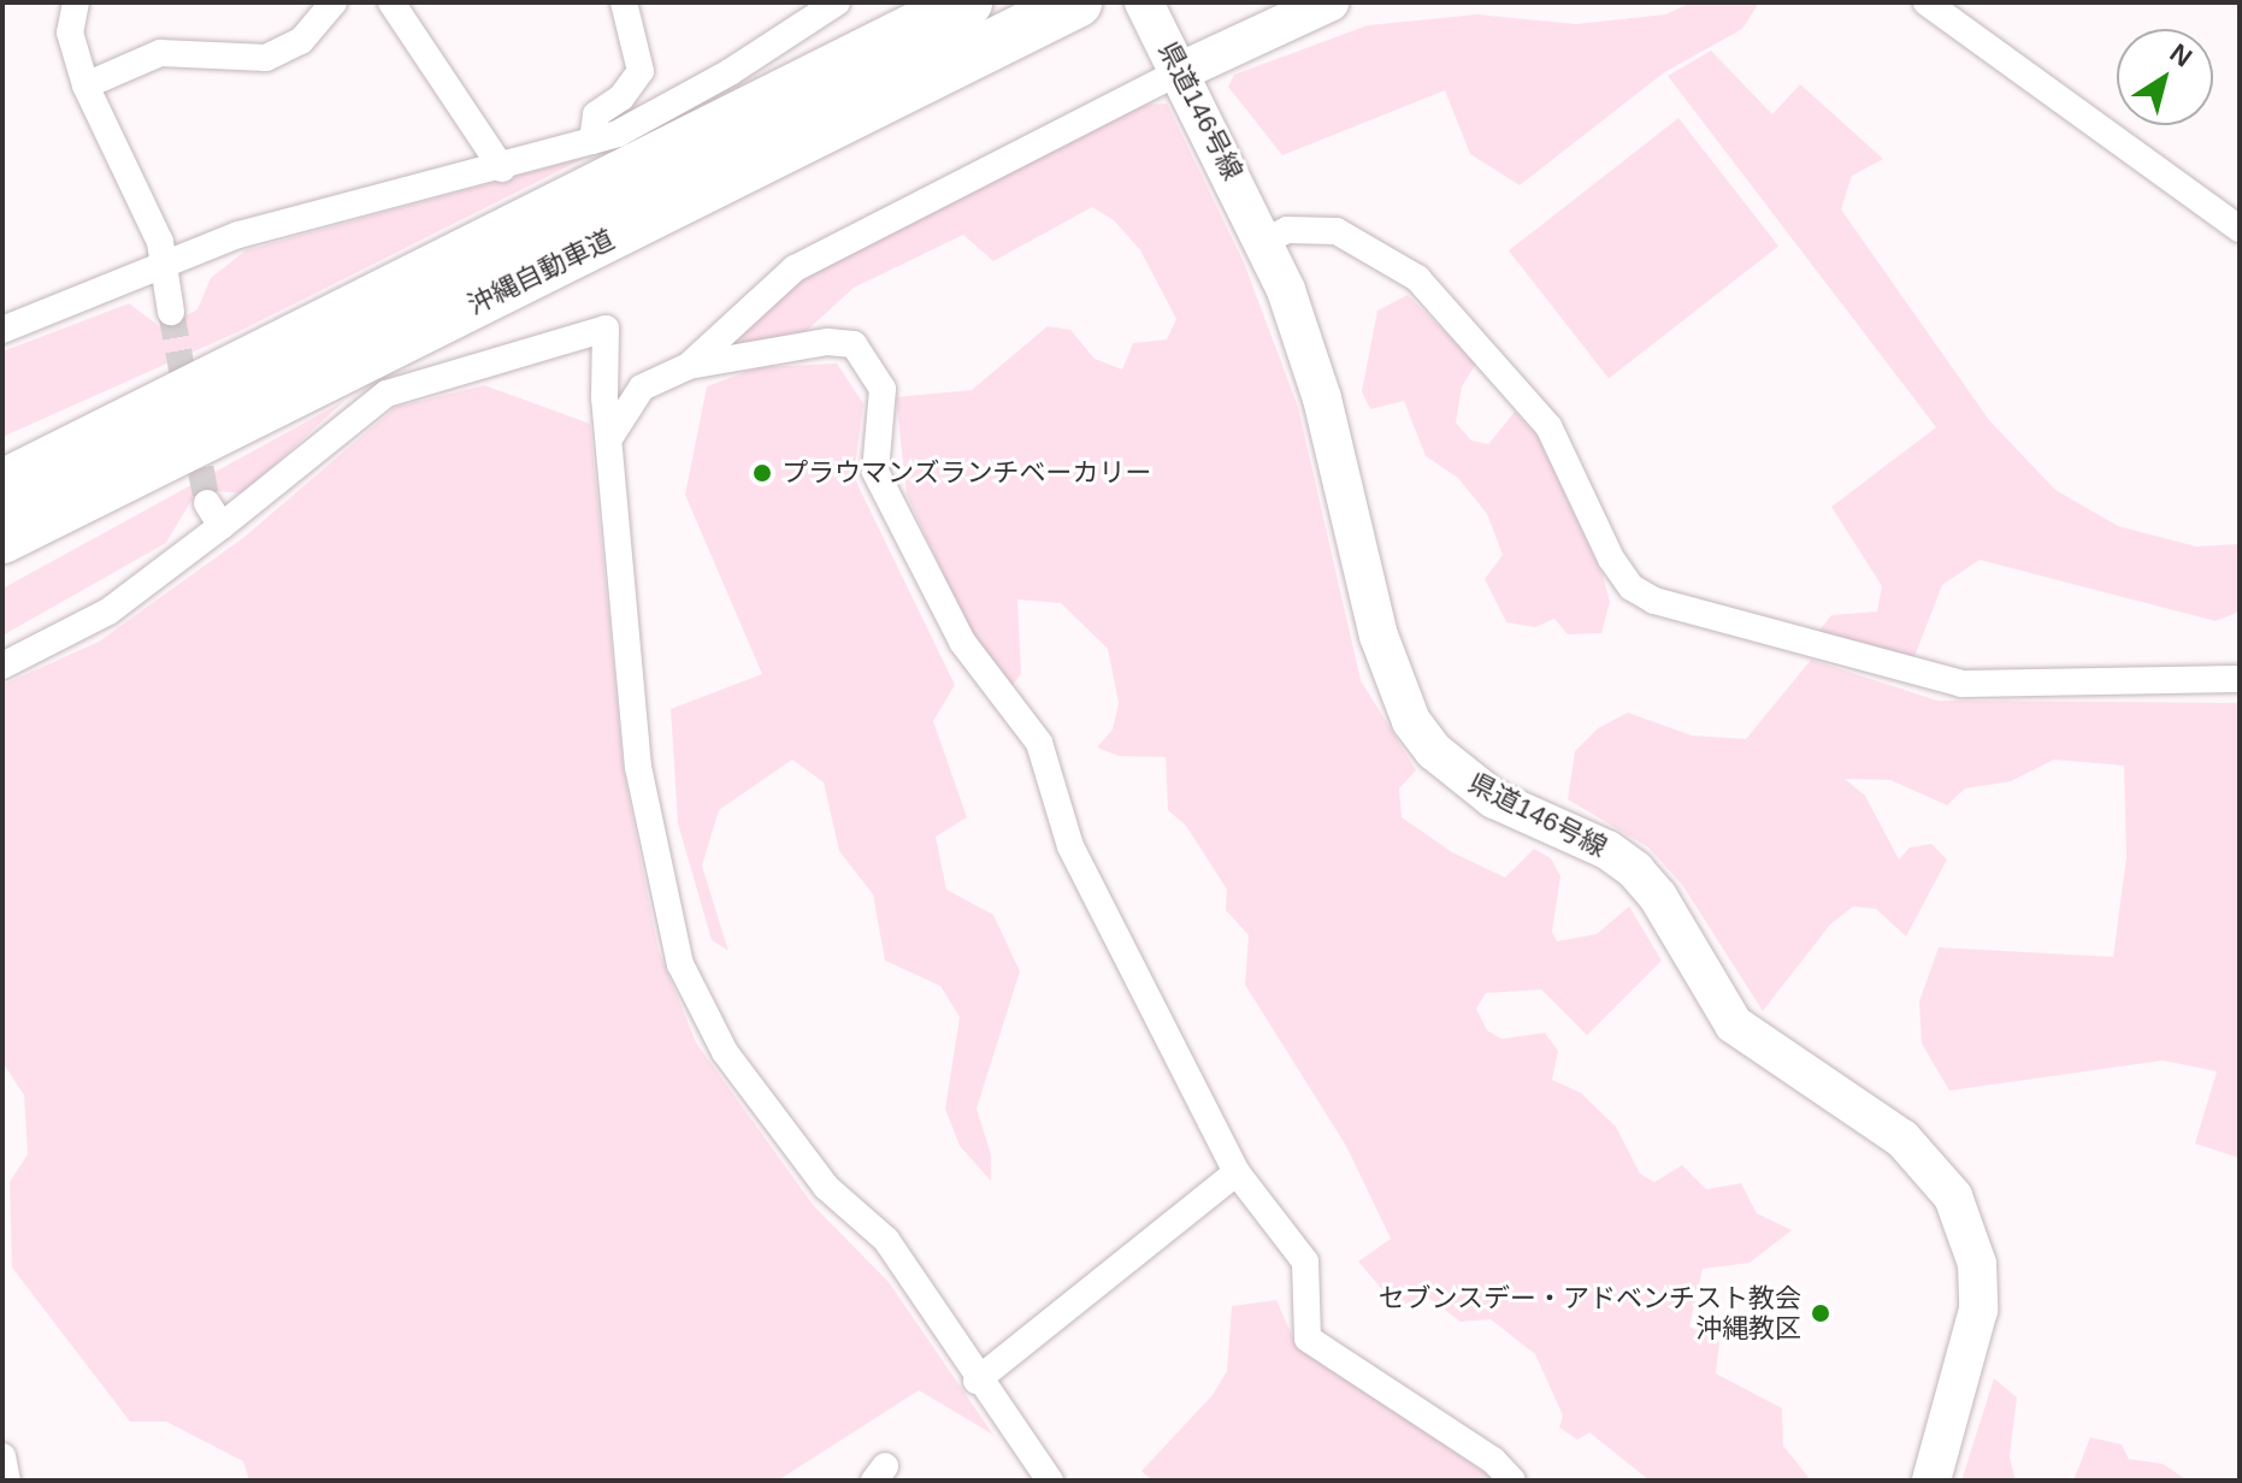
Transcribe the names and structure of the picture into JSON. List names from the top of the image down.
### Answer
{
  "streets": {
    "highway": ["沖縄自動車道"],
    "main road": ["県道146号線"]
  },
  "places": ["プラウマンズランチベーカリー", "セブンスデー・アドベンチスト教会 沖縄教区"],
  "north": "top right"
}
